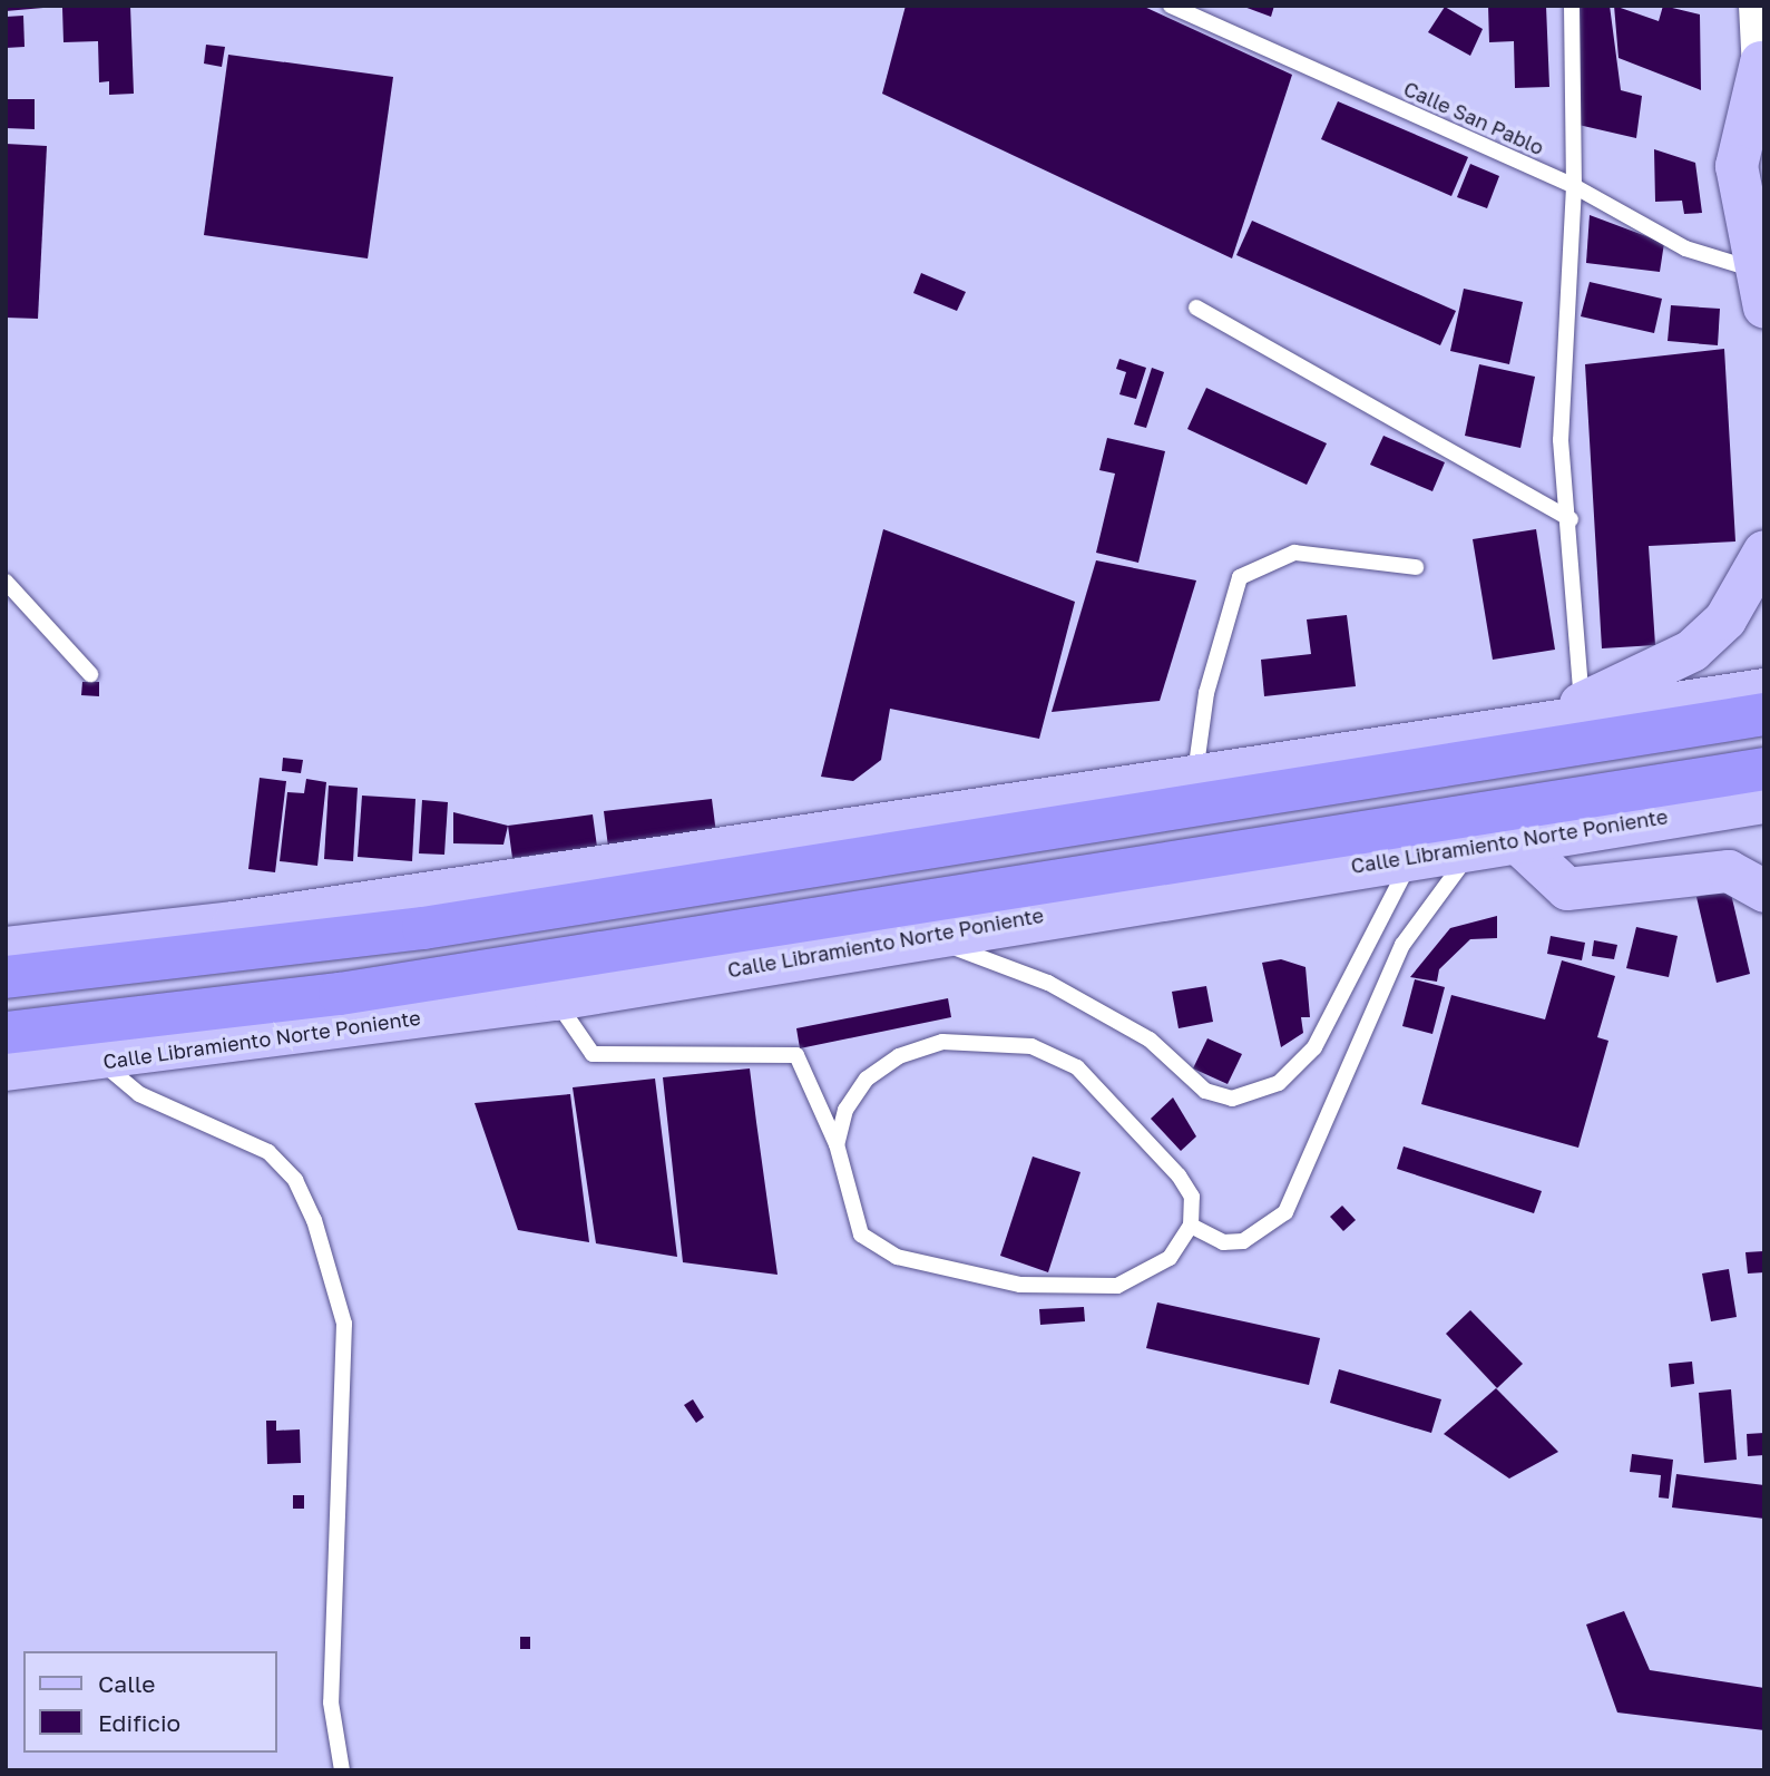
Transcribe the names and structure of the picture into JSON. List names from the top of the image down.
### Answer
{
  "streets": {
    "highway": ["Calle Libramiento Norte Poniente"],
    "lane": ["Calle San Pablo"]
  },
  "legend": ["Calle", "Edificio"]
}
